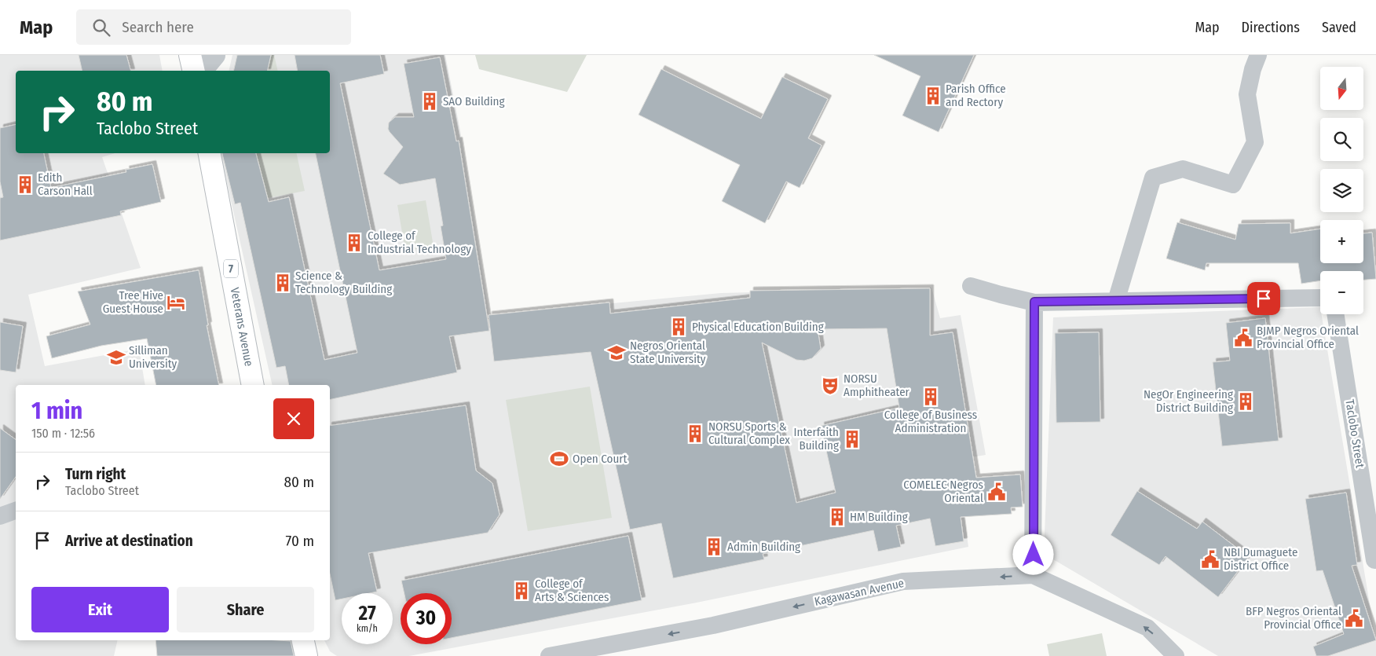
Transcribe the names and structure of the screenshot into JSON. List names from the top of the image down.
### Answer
{
  "streets": {
    "main road": ["7", "Veterans Avenue"],
    "street": ["Taclobo Street", "Kagawasan Avenue"]
  },
  "one_way": ["Kagawasan Avenue"],
  "places": {
    "building": [
      "Parish Office and Rectory",
      "SAO Building",
      "Edith Carson Hall",
      "College of Industrial Technology",
      "Science & Technology Building",
      "Physical Education Building",
      "College of Business Administration",
      "NegOr Engineering District Building",
      "NORSU Sports & Cultural Complex",
      "Interfaith Building",
      "HM Building",
      "Admin Building",
      "College of Arts & Sciences"
    ],
    "hotel": ["Tree Hive Guest House"],
    "public building": [
      "BJMP Negros Oriental Provincial Office",
      "COMELEC Negros Oriental",
      "NBI Dumaguete District Office",
      "BFP Negros Oriental Provincial Office"
    ],
    "school or university": ["Negros Oriental State University", "Silliman University"],
    "theatre": ["NORSU Amphitheater"],
    "sports": ["Open Court"]
  },
  "north": "bottom",
  "page": {
    "header": "Map",
    "search": "Search here",
    "nav": ["Map", "Directions", "Saved"],
    "map_buttons": ["+", "−"],
    "turn": ["80 m", "Taclobo Street"],
    "heading": ["1 min", "150 m · 12:56"],
    "list": [
      {
        "name": "Turn right",
        "note": "Taclobo Street",
        "value": "80 m"
      },
      {
        "name": "Arrive at destination",
        "value": "70 m"
      }
    ],
    "buttons": ["Exit", "Share"],
    "speed": "27 km/h",
    "limit": "30"
  }
}
